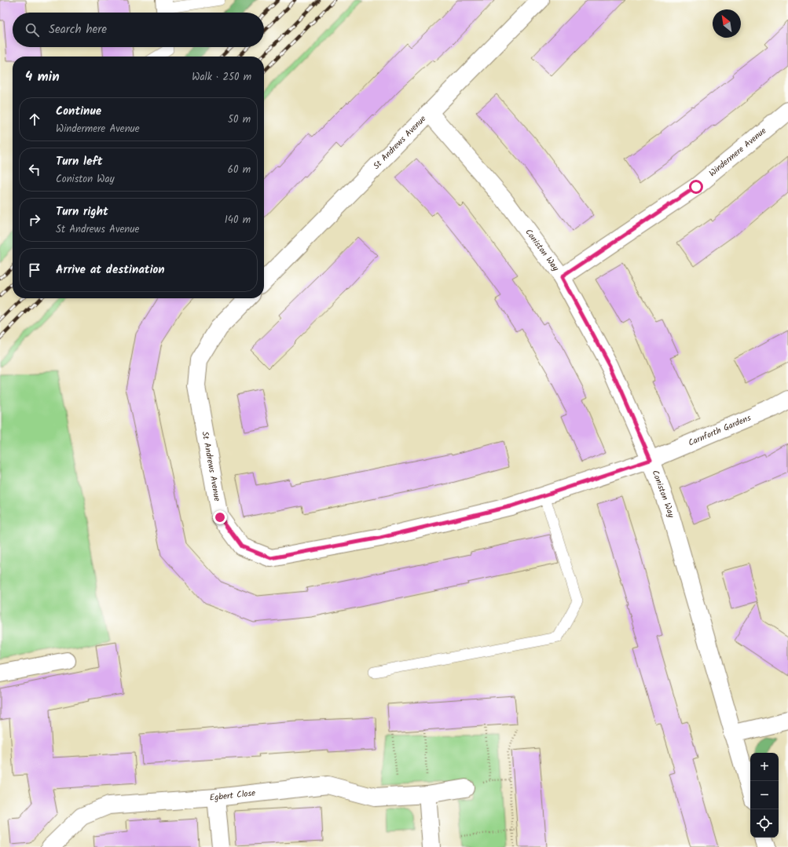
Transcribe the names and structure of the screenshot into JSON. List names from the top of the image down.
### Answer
{
  "streets": {
    "street": [
      "St Andrews Avenue",
      "Windermere Avenue",
      "Coniston Way",
      "Carnforth Gardens",
      "Egbert Close"
    ]
  },
  "crossings": [
    ["St Andrews Avenue", "Coniston Way"],
    ["St Andrews Avenue", "Carnforth Gardens"],
    ["Windermere Avenue", "Coniston Way"],
    ["Coniston Way", "Carnforth Gardens"]
  ],
  "north": "top left",
  "page": {
    "search": "Search here",
    "heading": ["4 min", "Walk · 250 m"],
    "list": [
      ["Continue", "Windermere Avenue", "50 m"],
      ["Turn left", "Coniston Way", "60 m"],
      ["Turn right", "St Andrews Avenue", "140 m"],
      "Arrive at destination"
    ],
    "map_buttons": ["+", "−"]
  }
}
